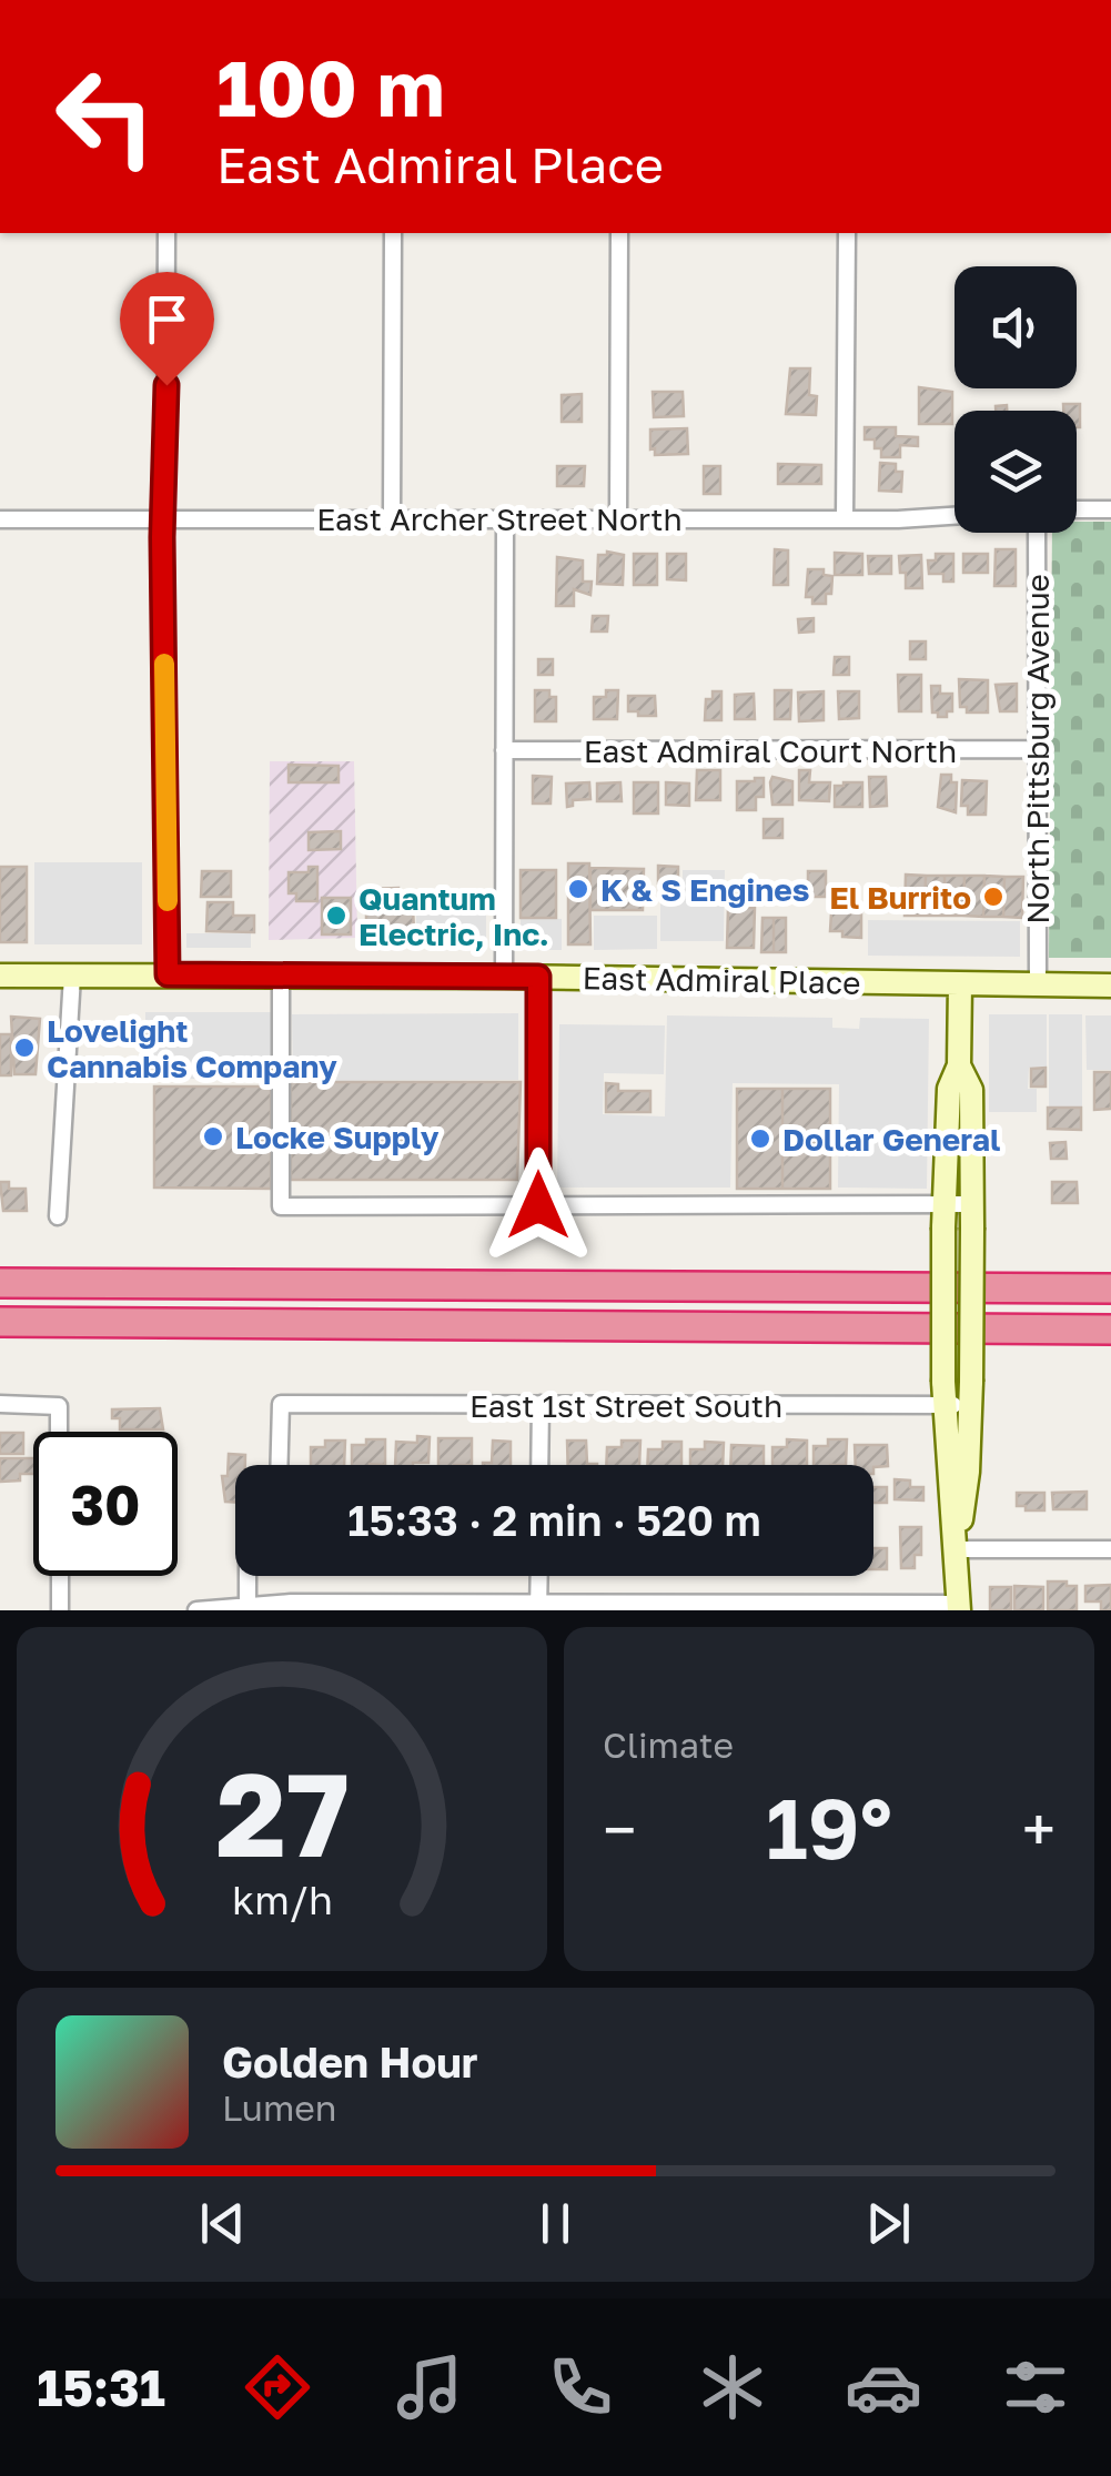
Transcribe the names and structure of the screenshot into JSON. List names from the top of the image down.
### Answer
{
  "streets": {
    "main road": ["East Admiral Place"],
    "street": [
      "East Archer Street North",
      "North Pittsburg Avenue",
      "East Admiral Court North",
      "East 1st Street South"
    ]
  },
  "crossings": [
    ["North Pittsburg Avenue", "East Admiral Court North"],
    ["North Pittsburg Avenue", "East Admiral Place"]
  ],
  "places": [
    "K & S Engines",
    "El Burrito",
    "Quantum Electric, Inc.",
    "Lovelight Cannabis Company",
    "Locke Supply",
    "Dollar General"
  ],
  "page": {
    "turn": ["100 m", "East Admiral Place"],
    "limit": "30",
    "trip": "15:33 · 2 min · 520 m",
    "tile": "Climate",
    "heat": ["−", "19°", "+"],
    "song": ["Golden Hour", "Lumen"],
    "tabs": "15:31",
    "gauge": ["27", "km/h"]
  }
}
